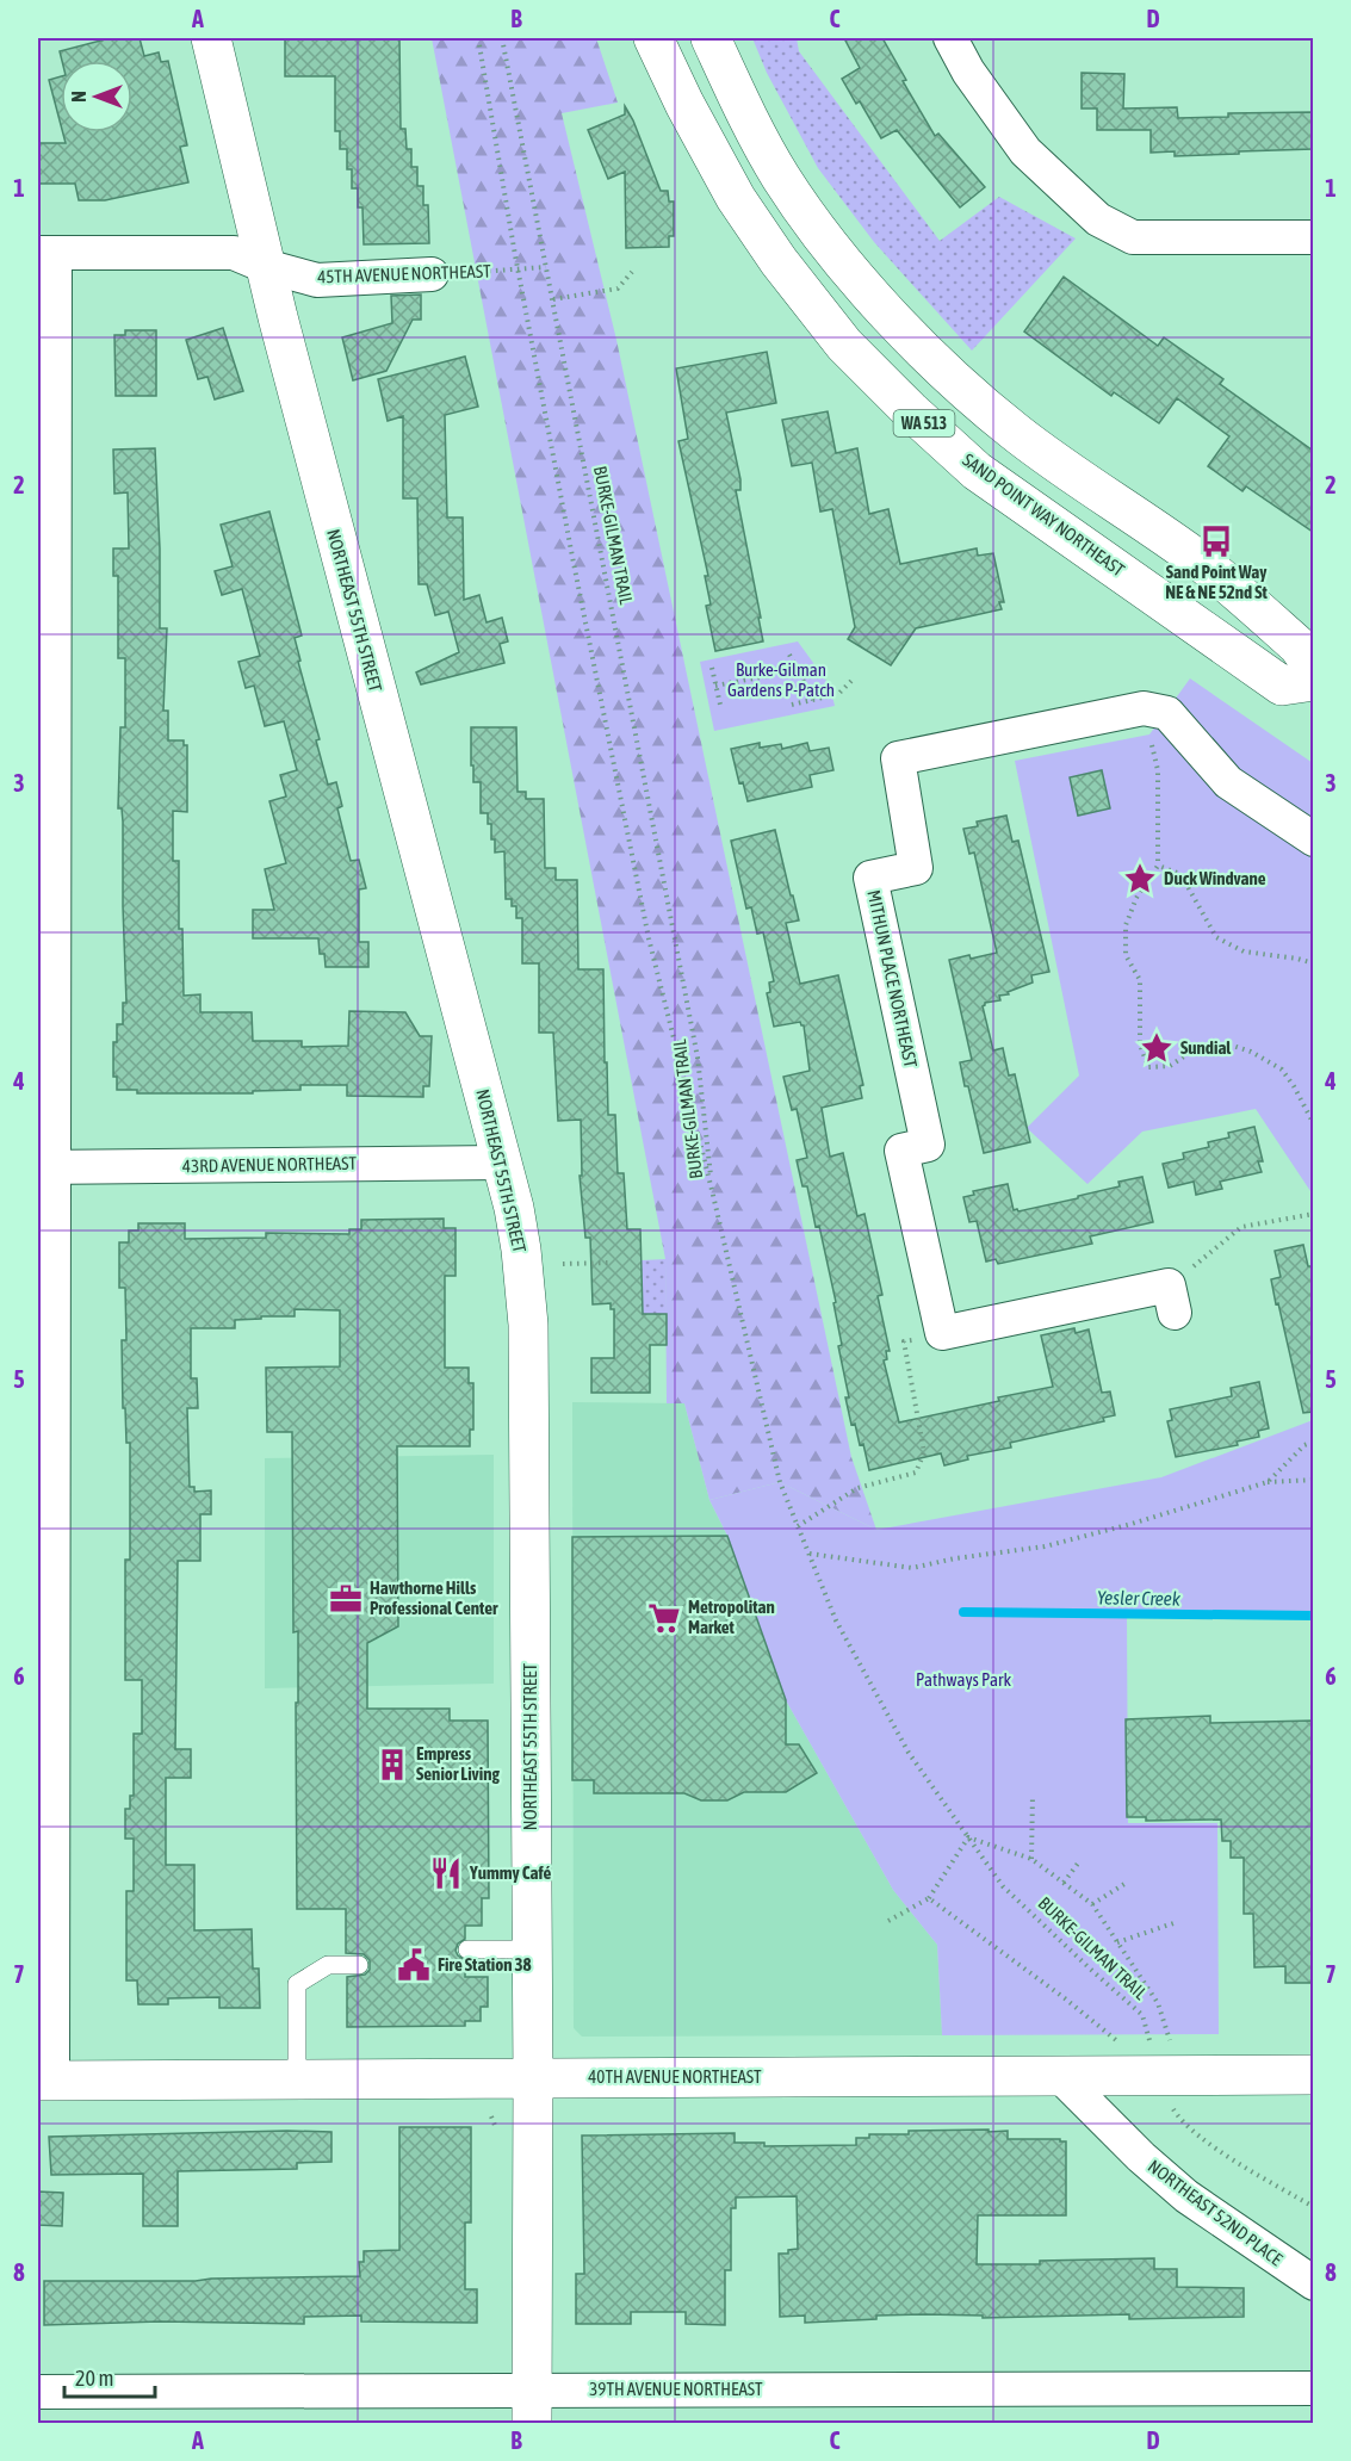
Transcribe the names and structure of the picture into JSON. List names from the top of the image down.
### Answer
{
  "streets": {
    "main road": [
      "WA 513",
      "SAND POINT WAY NORTHEAST",
      "NORTHEAST 55TH STREET",
      "40TH AVENUE NORTHEAST"
    ],
    "street": [
      "45TH AVENUE NORTHEAST",
      "MITHUN PLACE NORTHEAST",
      "43RD AVENUE NORTHEAST",
      "NORTHEAST 52ND PLACE",
      "39TH AVENUE NORTHEAST"
    ],
    "path": ["BURKE-GILMAN TRAIL"]
  },
  "crossings": [
    ["45TH AVENUE NORTHEAST", "BURKE-GILMAN TRAIL"],
    ["45TH AVENUE NORTHEAST", "NORTHEAST 55TH STREET"],
    ["NORTHEAST 55TH STREET", "43RD AVENUE NORTHEAST"],
    ["NORTHEAST 55TH STREET", "40TH AVENUE NORTHEAST"],
    ["NORTHEAST 55TH STREET", "39TH AVENUE NORTHEAST"],
    ["40TH AVENUE NORTHEAST", "NORTHEAST 52ND PLACE"]
  ],
  "water": ["Yesler Creek"],
  "parks": ["Burke-Gilman Gardens P-Patch", "Pathways Park"],
  "places": {
    "bus stop": ["Sand Point Way NE & NE 52nd St"],
    "place": ["Duck Windvane", "Sundial"],
    "office": ["Hawthorne Hills Professional Center"],
    "supermarket": ["Metropolitan Market"],
    "building": ["Empress Senior Living"],
    "restaurant": ["Yummy Café"],
    "public building": ["Fire Station 38"]
  },
  "scale_bar": "20 m",
  "north": "left",
  "grid": {
    "columns": [
      "A",
      "B",
      "C",
      "D"
    ],
    "rows": [
      "1",
      "2",
      "3",
      "4",
      "5",
      "6",
      "7",
      "8"
    ]
  }
}
